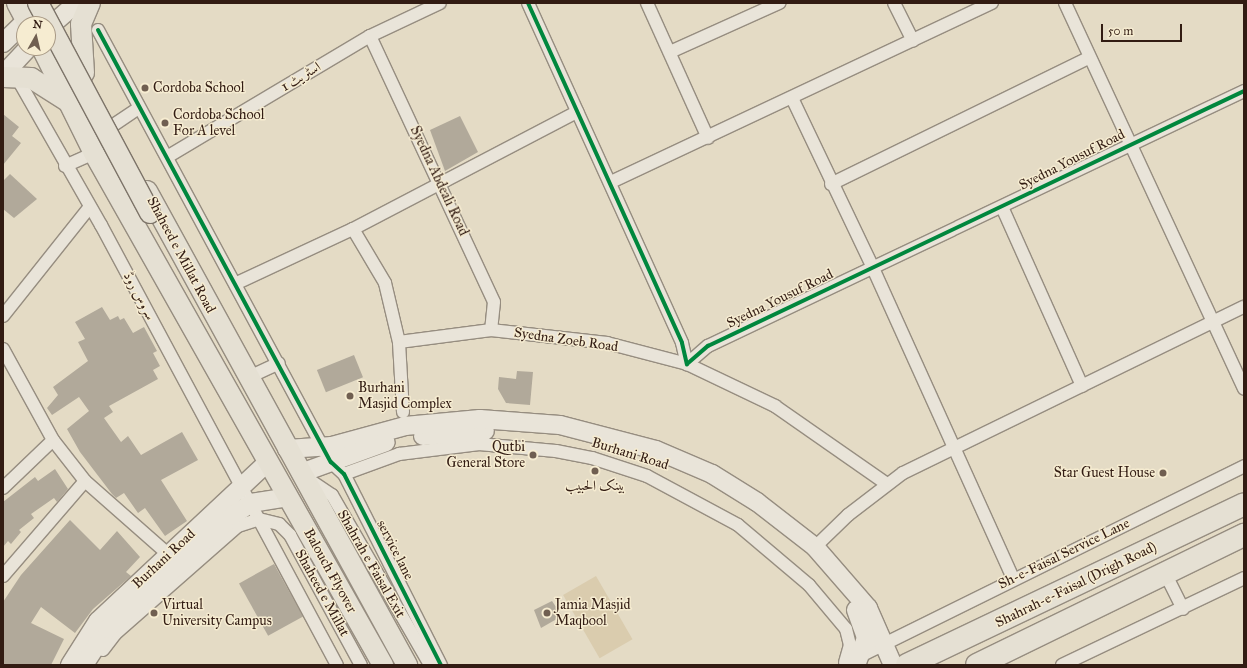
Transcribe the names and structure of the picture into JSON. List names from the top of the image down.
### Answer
{
  "streets": {
    "highway": ["Shahrah-e-Faisal (Drigh Road)"],
    "main road": ["Shaheed e Millat Road", "Balouch Flyover"],
    "street": [
      "اسٹریٹ 1",
      "Syedna Yousuf Road",
      "Syedna Abdeali Road",
      "سروس روڈ",
      "Syedna Zoeb Road",
      "Burhani Road",
      "service lane",
      "Sh-e-Faisal Service Lane",
      "Shahrah e Faisal Exit",
      "Shaheed e Millat"
    ]
  },
  "crossings": [
    ["اسٹریٹ 1", "Syedna Abdeali Road"],
    ["اسٹریٹ 1", "service lane"],
    ["Syedna Yousuf Road", "Syedna Zoeb Road"],
    ["Syedna Abdeali Road", "Syedna Zoeb Road"],
    ["Shaheed e Millat Road", "Burhani Road"],
    ["Shaheed e Millat Road", "Shahrah e Faisal Exit"],
    ["Shaheed e Millat Road", "Balouch Flyover"],
    ["سروس روڈ", "Burhani Road"],
    ["سروس روڈ", "Shaheed e Millat"],
    ["Burhani Road", "service lane"],
    ["Burhani Road", "Sh-e-Faisal Service Lane"],
    ["Burhani Road", "Shahrah e Faisal Exit"],
    ["Burhani Road", "Balouch Flyover"]
  ],
  "places": [
    "Cordoba School",
    "Cordoba School For A level",
    "Burhani Masjid Complex",
    "Qutbi General Store",
    "بينک الحبيب",
    "Star Guest House",
    "Virtual University Campus",
    "Jamia Masjid Maqbool"
  ],
  "scale_bar": "50 m",
  "north": "top"
}
